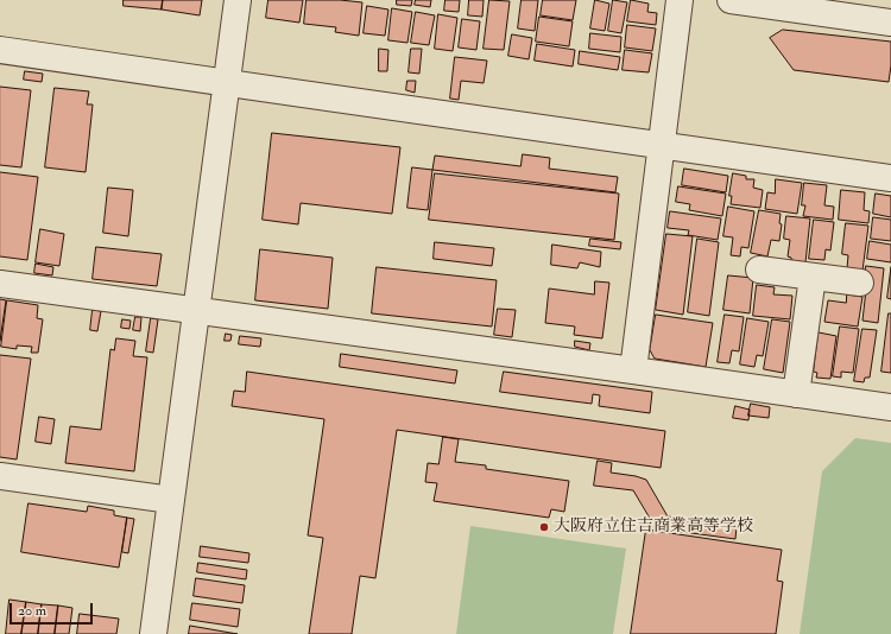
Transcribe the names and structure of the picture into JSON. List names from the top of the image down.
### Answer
{
  "places": ["大阪府立住吉商業高等学校"],
  "scale_bar": "20 m"
}
